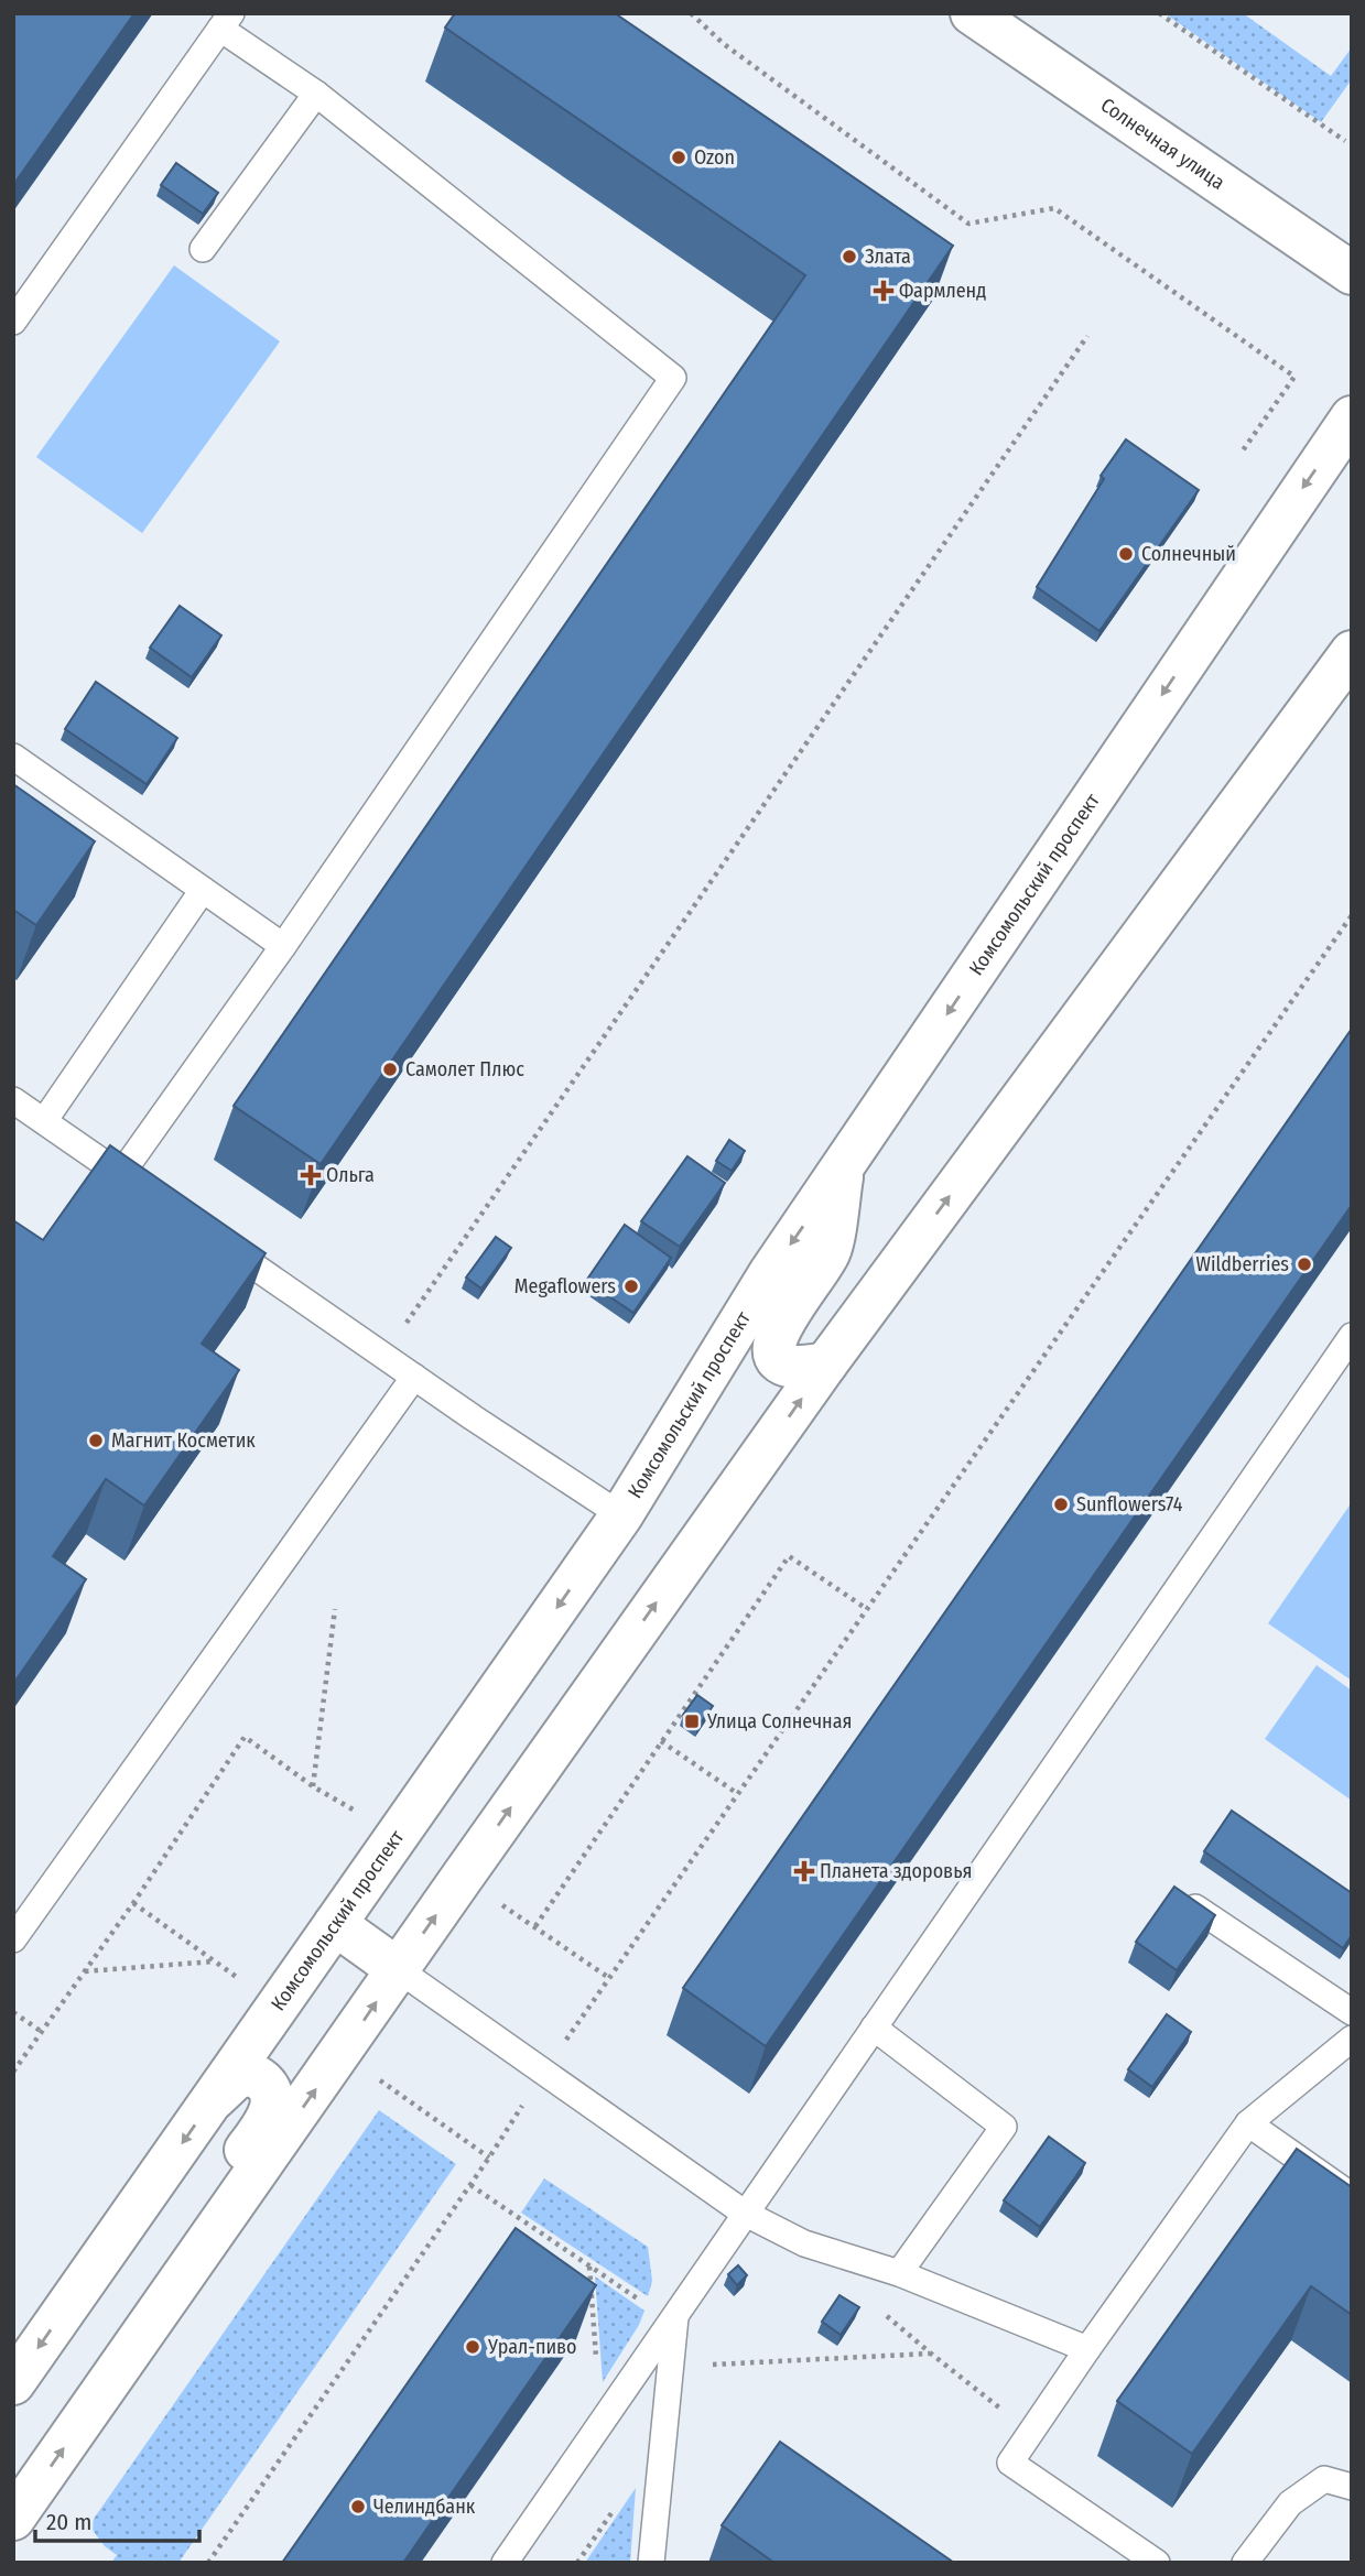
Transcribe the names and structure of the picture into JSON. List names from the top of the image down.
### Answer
{
  "streets": {
    "main road": ["Солнечная улица", "Комсомольский проспект"]
  },
  "places": {
    "other": [
      "Ozon",
      "Злата",
      "Солнечный",
      "Самолет Плюс",
      "Wildberries",
      "Megaflowers",
      "Магнит Косметик",
      "Sunflowers74",
      "Урал-пиво",
      "Челиндбанк"
    ],
    "health": ["Фармленд", "Ольга", "Планета здоровья"],
    "transit": ["Улица Солнечная"]
  },
  "scale_bar": "20 m"
}
